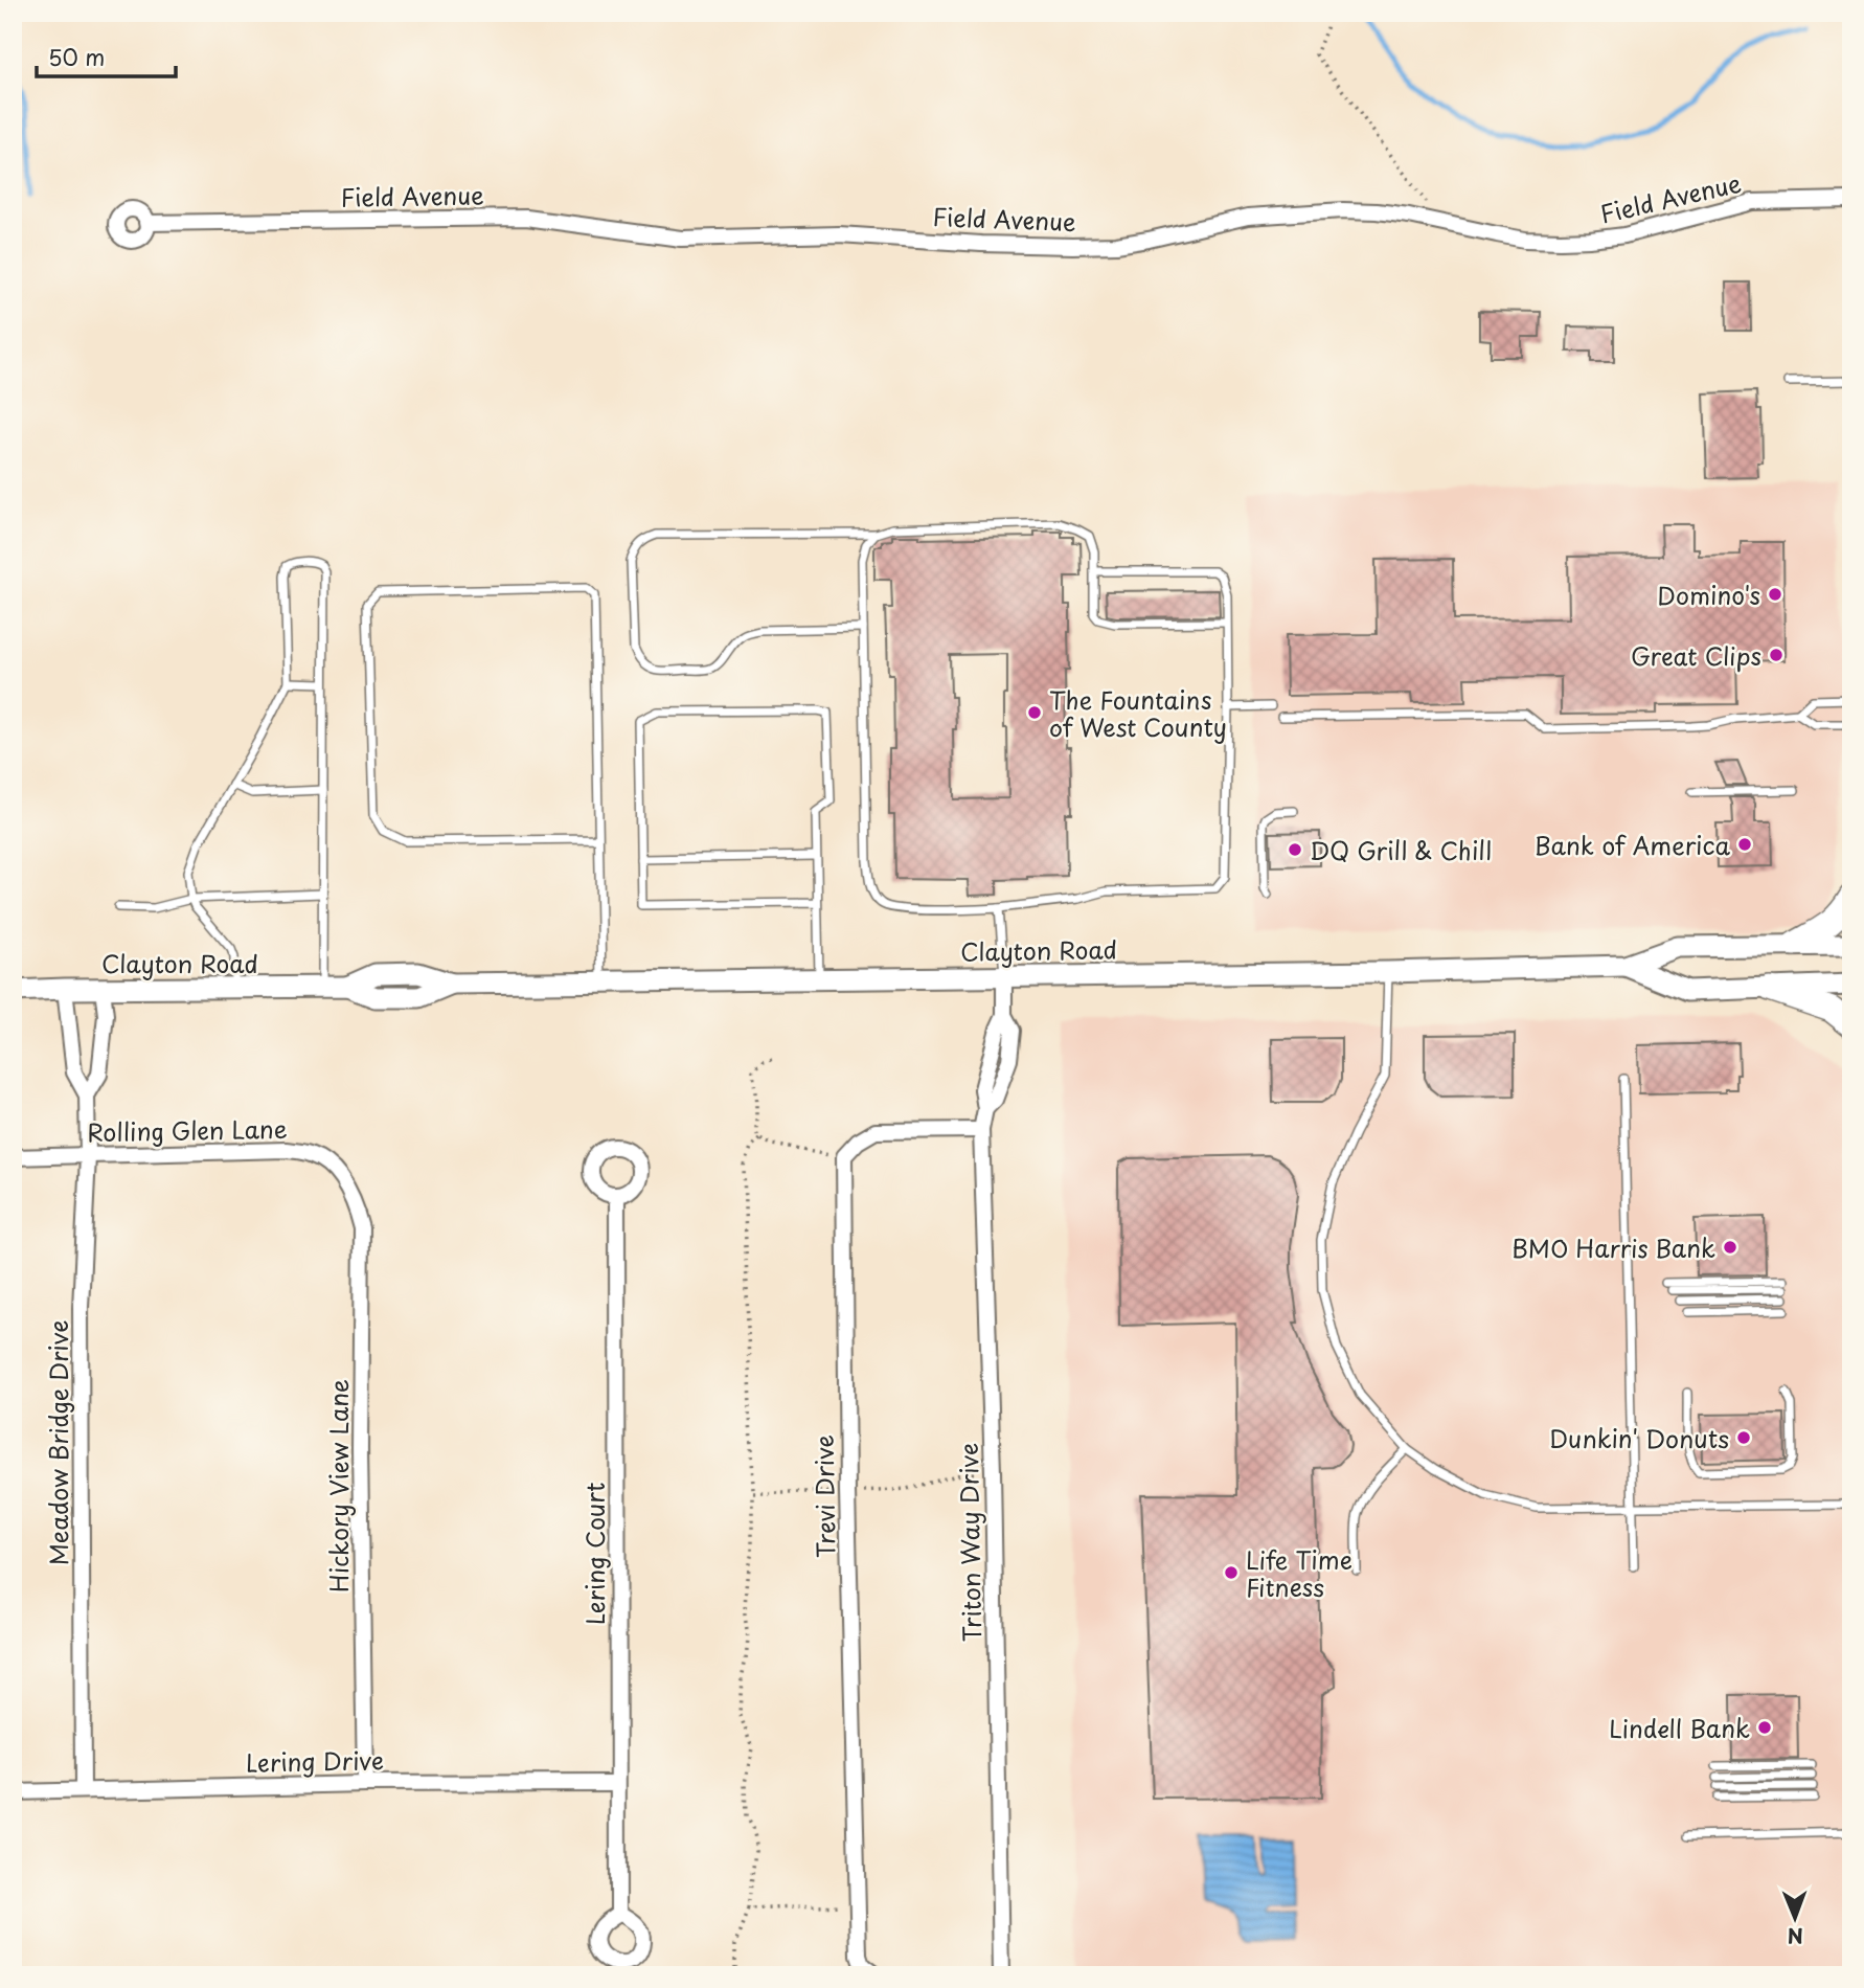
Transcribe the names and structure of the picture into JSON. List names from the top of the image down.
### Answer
{
  "streets": {
    "main road": ["Clayton Road"],
    "street": [
      "Field Avenue",
      "Rolling Glen Lane",
      "Meadow Bridge Drive",
      "Hickory View Lane",
      "Trevi Drive",
      "Triton Way Drive",
      "Lering Court",
      "Lering Drive"
    ]
  },
  "crossings": [
    ["Clayton Road", "Meadow Bridge Drive"],
    ["Clayton Road", "Triton Way Drive"],
    ["Rolling Glen Lane", "Meadow Bridge Drive"],
    ["Rolling Glen Lane", "Hickory View Lane"],
    ["Meadow Bridge Drive", "Lering Drive"],
    ["Hickory View Lane", "Lering Drive"],
    ["Trevi Drive", "Triton Way Drive"],
    ["Lering Court", "Lering Drive"]
  ],
  "places": [
    "Domino's",
    "Great Clips",
    "The Fountains of West County",
    "Bank of America",
    "DQ Grill & Chill",
    "BMO Harris Bank",
    "Dunkin' Donuts",
    "Life Time Fitness",
    "Lindell Bank"
  ],
  "scale_bar": "50 m",
  "north": "bottom"
}
